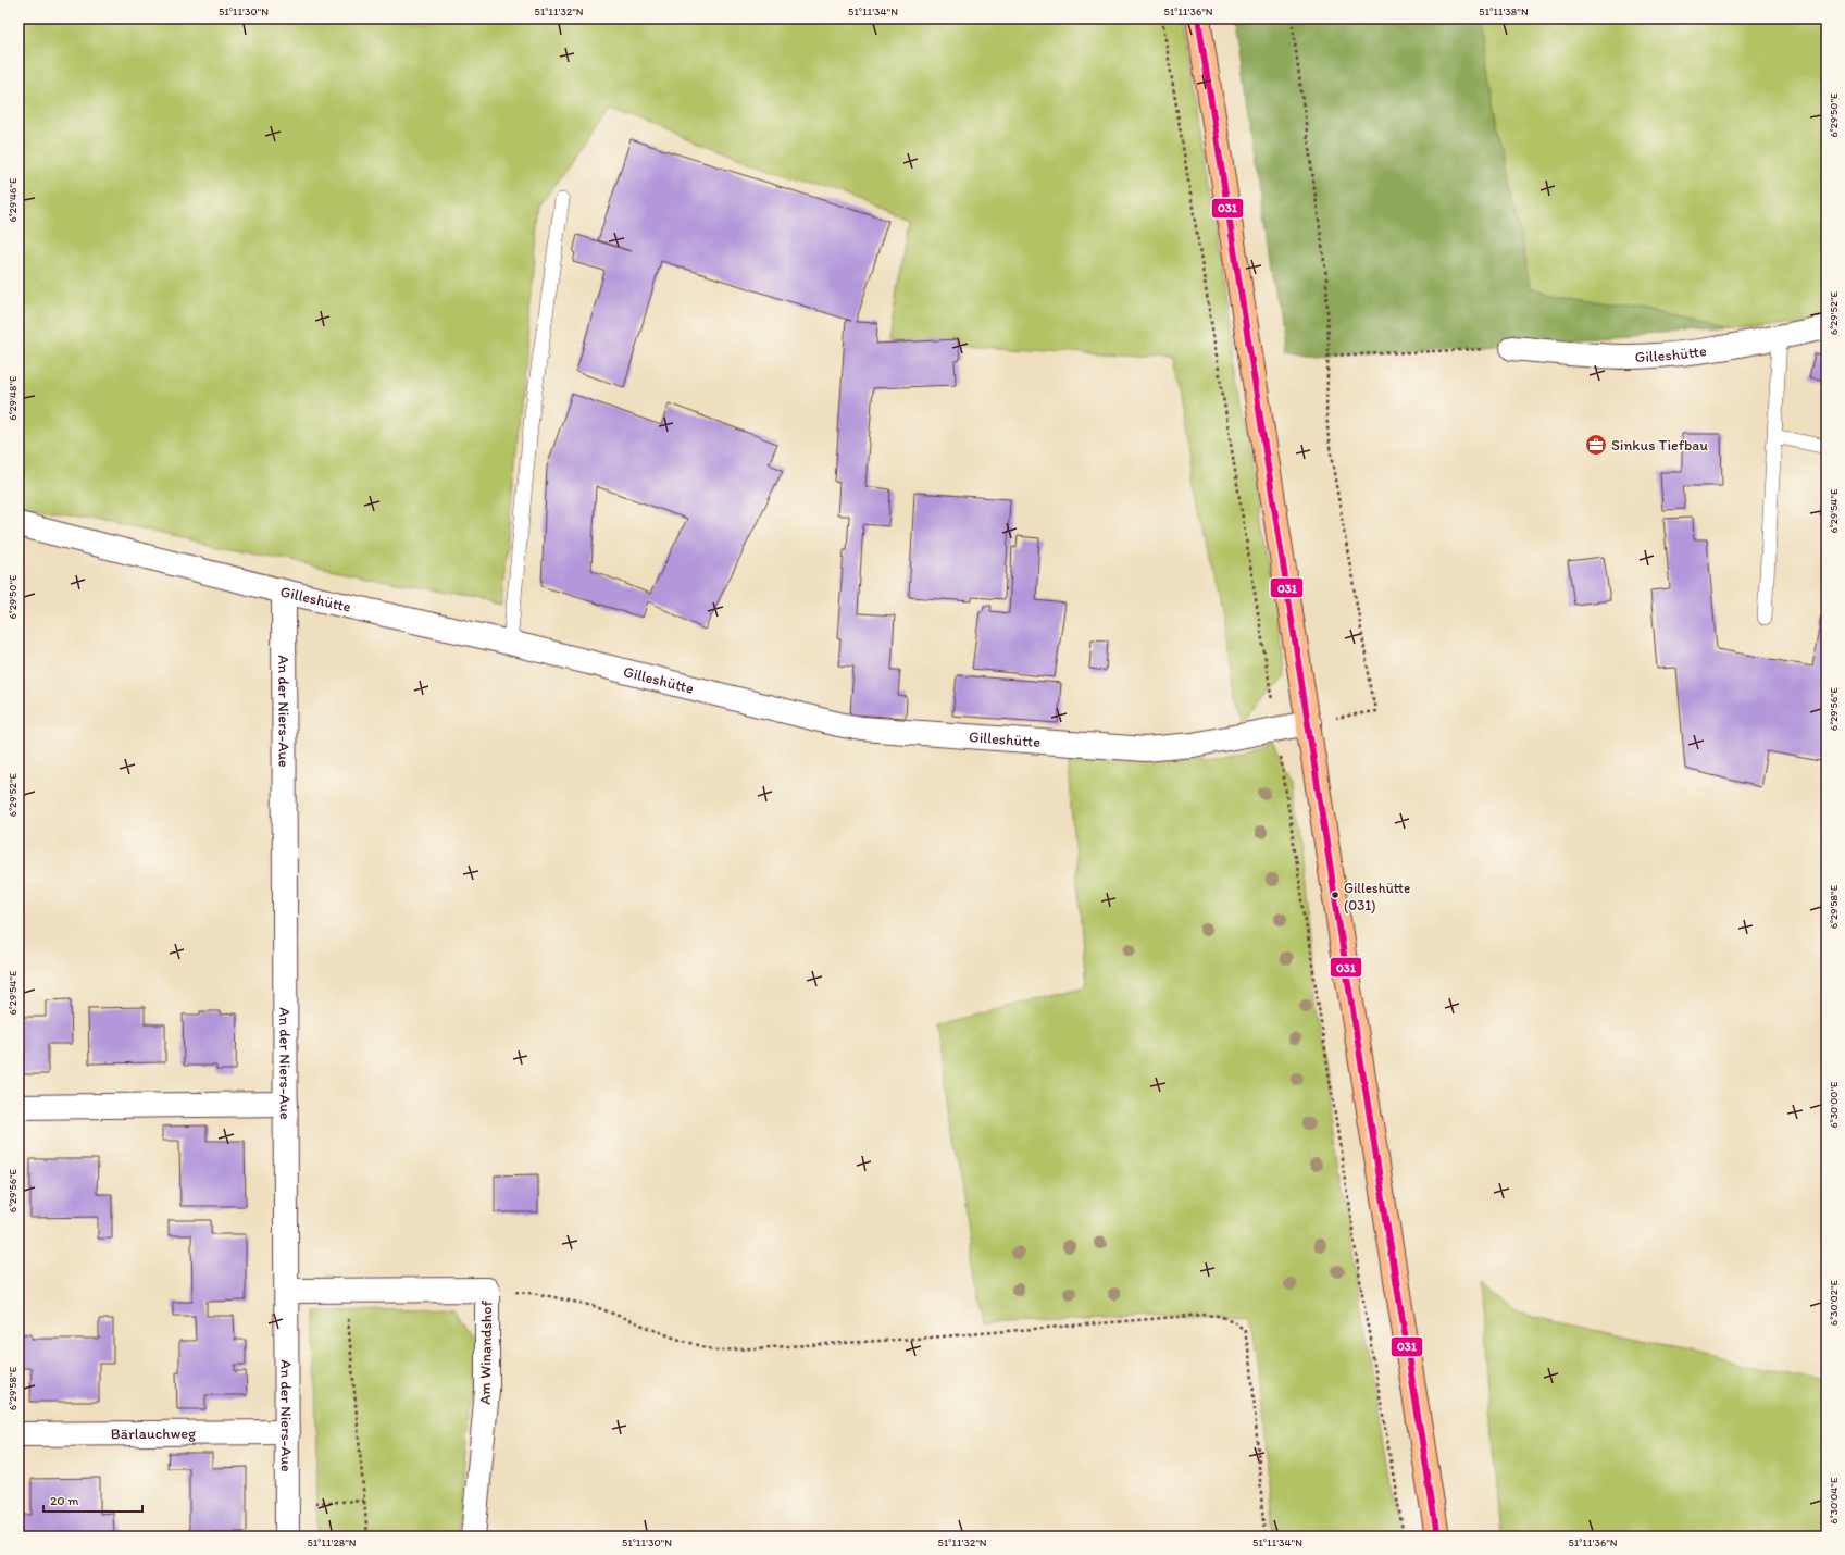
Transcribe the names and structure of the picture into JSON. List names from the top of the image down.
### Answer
{
  "streets": {
    "street": [
      "Gilleshütte",
      "An der Niers-Aue",
      "Am Winandshof",
      "Bärlauchweg"
    ]
  },
  "crossings": [
    ["Gilleshütte", "An der Niers-Aue"],
    ["An der Niers-Aue", "Am Winandshof"],
    ["An der Niers-Aue", "Bärlauchweg"]
  ],
  "places": {
    "office": ["Sinkus Tiefbau"],
    "other": ["Gilleshütte (031)"]
  },
  "lines": ["transit line 031"],
  "scale_bar": "20 m",
  "coordinates": [
    "51°11'30\"N",
    "51°11'32\"N",
    "51°11'34\"N",
    "51°11'36\"N",
    "51°11'38\"N",
    "6°29'50\"E",
    "6°29'46\"E",
    "6°29'52\"E",
    "6°29'48\"E",
    "6°29'54\"E",
    "6°29'56\"E",
    "6°29'58\"E",
    "6°30'00\"E",
    "6°30'02\"E",
    "6°30'04\"E",
    "51°11'28\"N"
  ]
}
